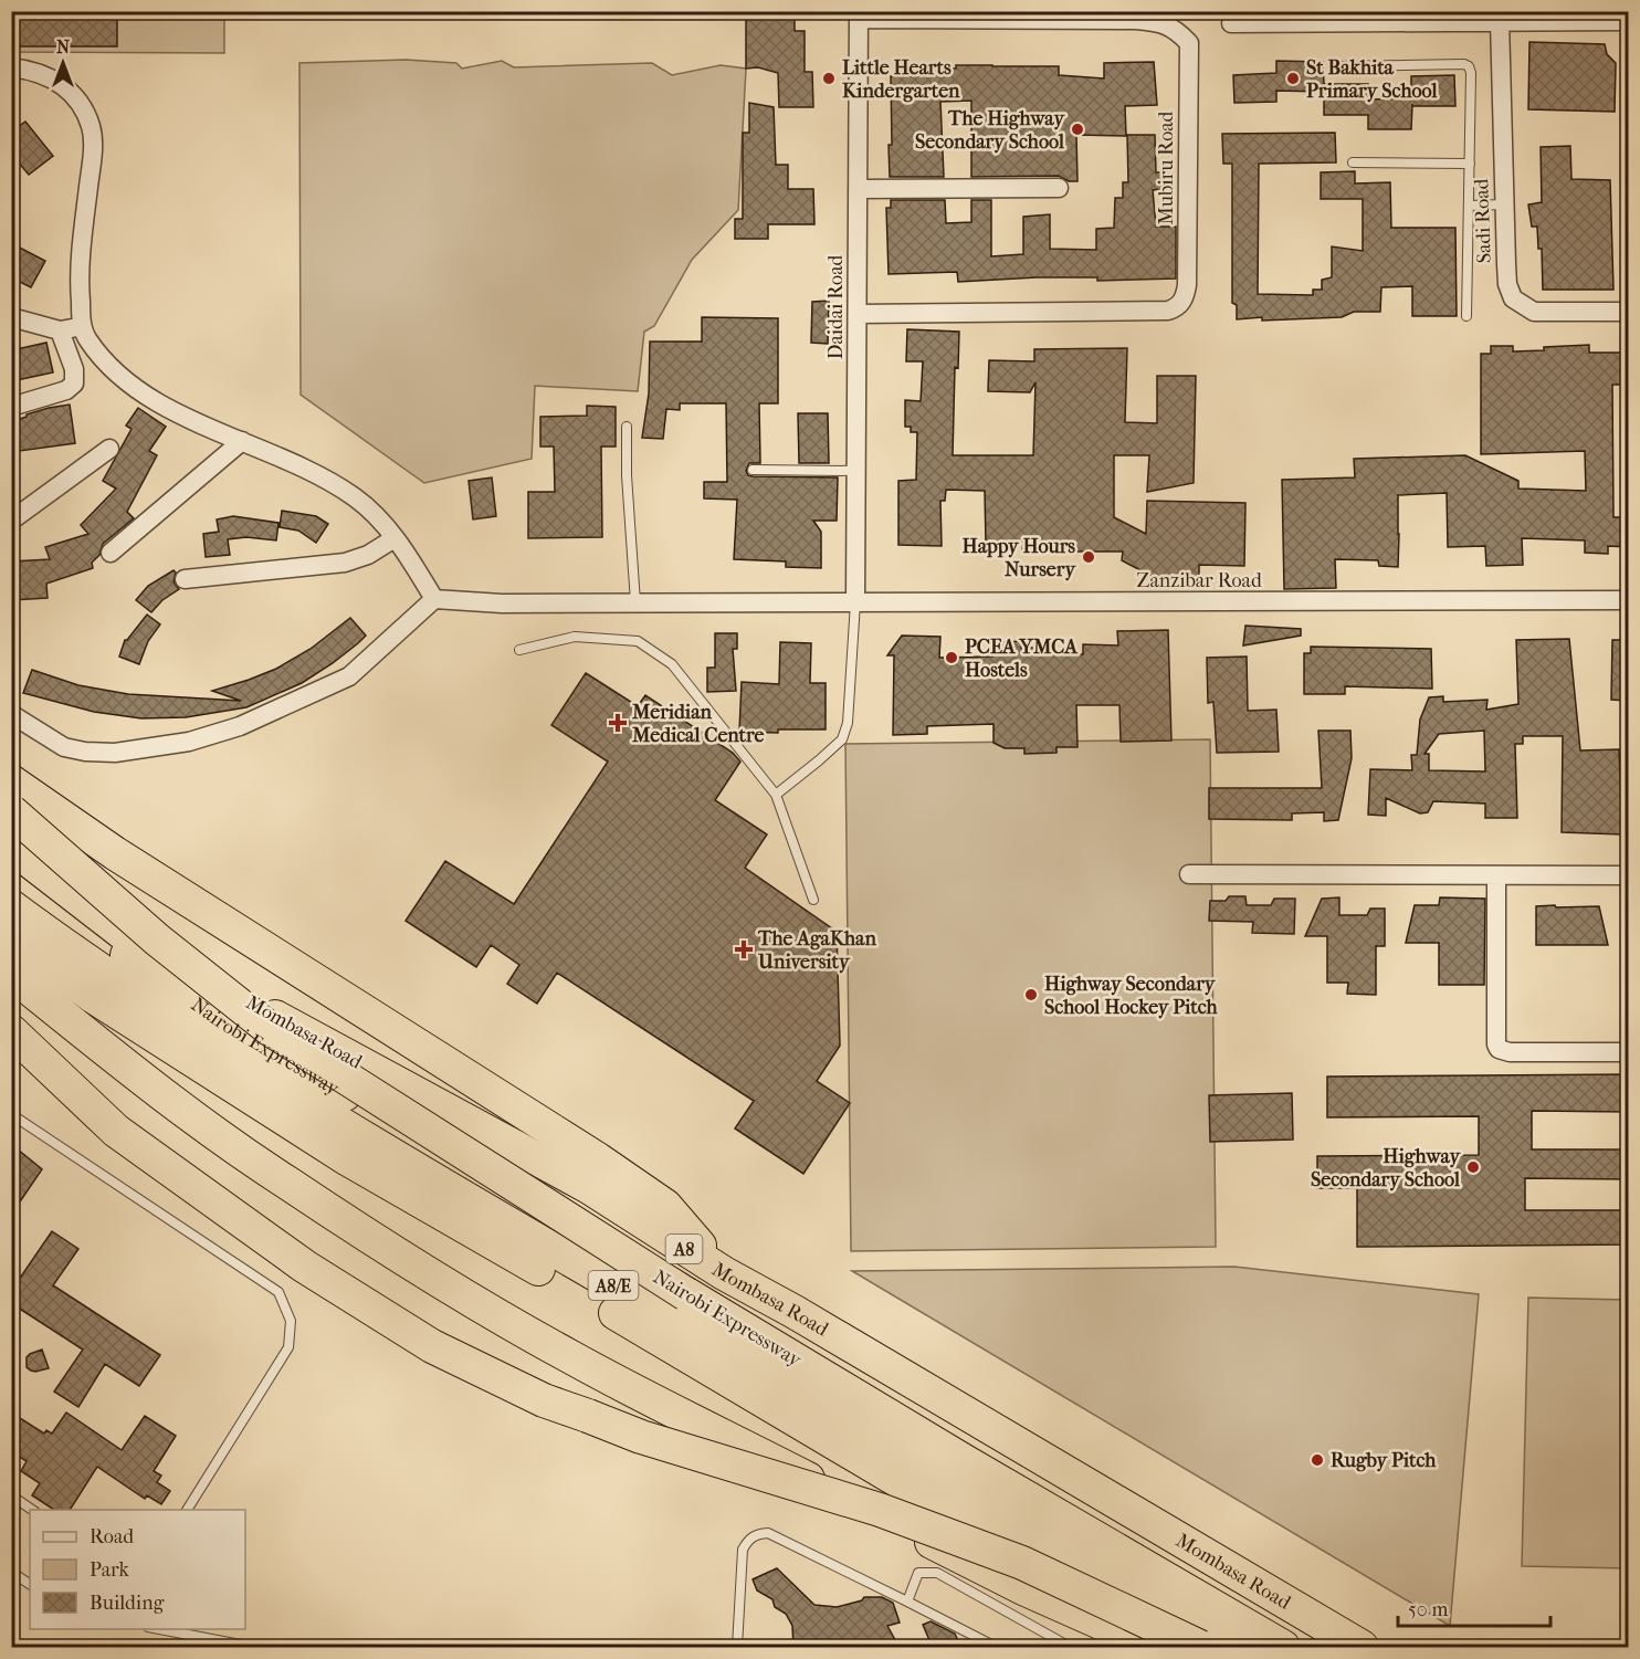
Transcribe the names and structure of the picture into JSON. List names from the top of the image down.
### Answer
{
  "streets": {
    "highway": [
      "Mombasa Road",
      "Nairobi Expressway",
      "A8",
      "A8/E"
    ],
    "street": [
      "Mubiru Road",
      "Sadi Road",
      "Daidai Road",
      "Zanzibar Road"
    ]
  },
  "crossings": [
    ["Mubiru Road", "Daidai Road"],
    ["Daidai Road", "Zanzibar Road"]
  ],
  "places": {
    "other": [
      "Little Hearts Kindergarten",
      "St Bakhita Primary School",
      "The Highway Secondary School",
      "Happy Hours Nursery",
      "PCEA YMCA Hostels",
      "Highway Secondary School Hockey Pitch",
      "Highway Secondary School",
      "Rugby Pitch"
    ],
    "health": ["Meridian Medical Centre", "The AgaKhan University"]
  },
  "legend": ["Road", "Park", "Building"],
  "scale_bar": "50 m",
  "north": "top"
}
